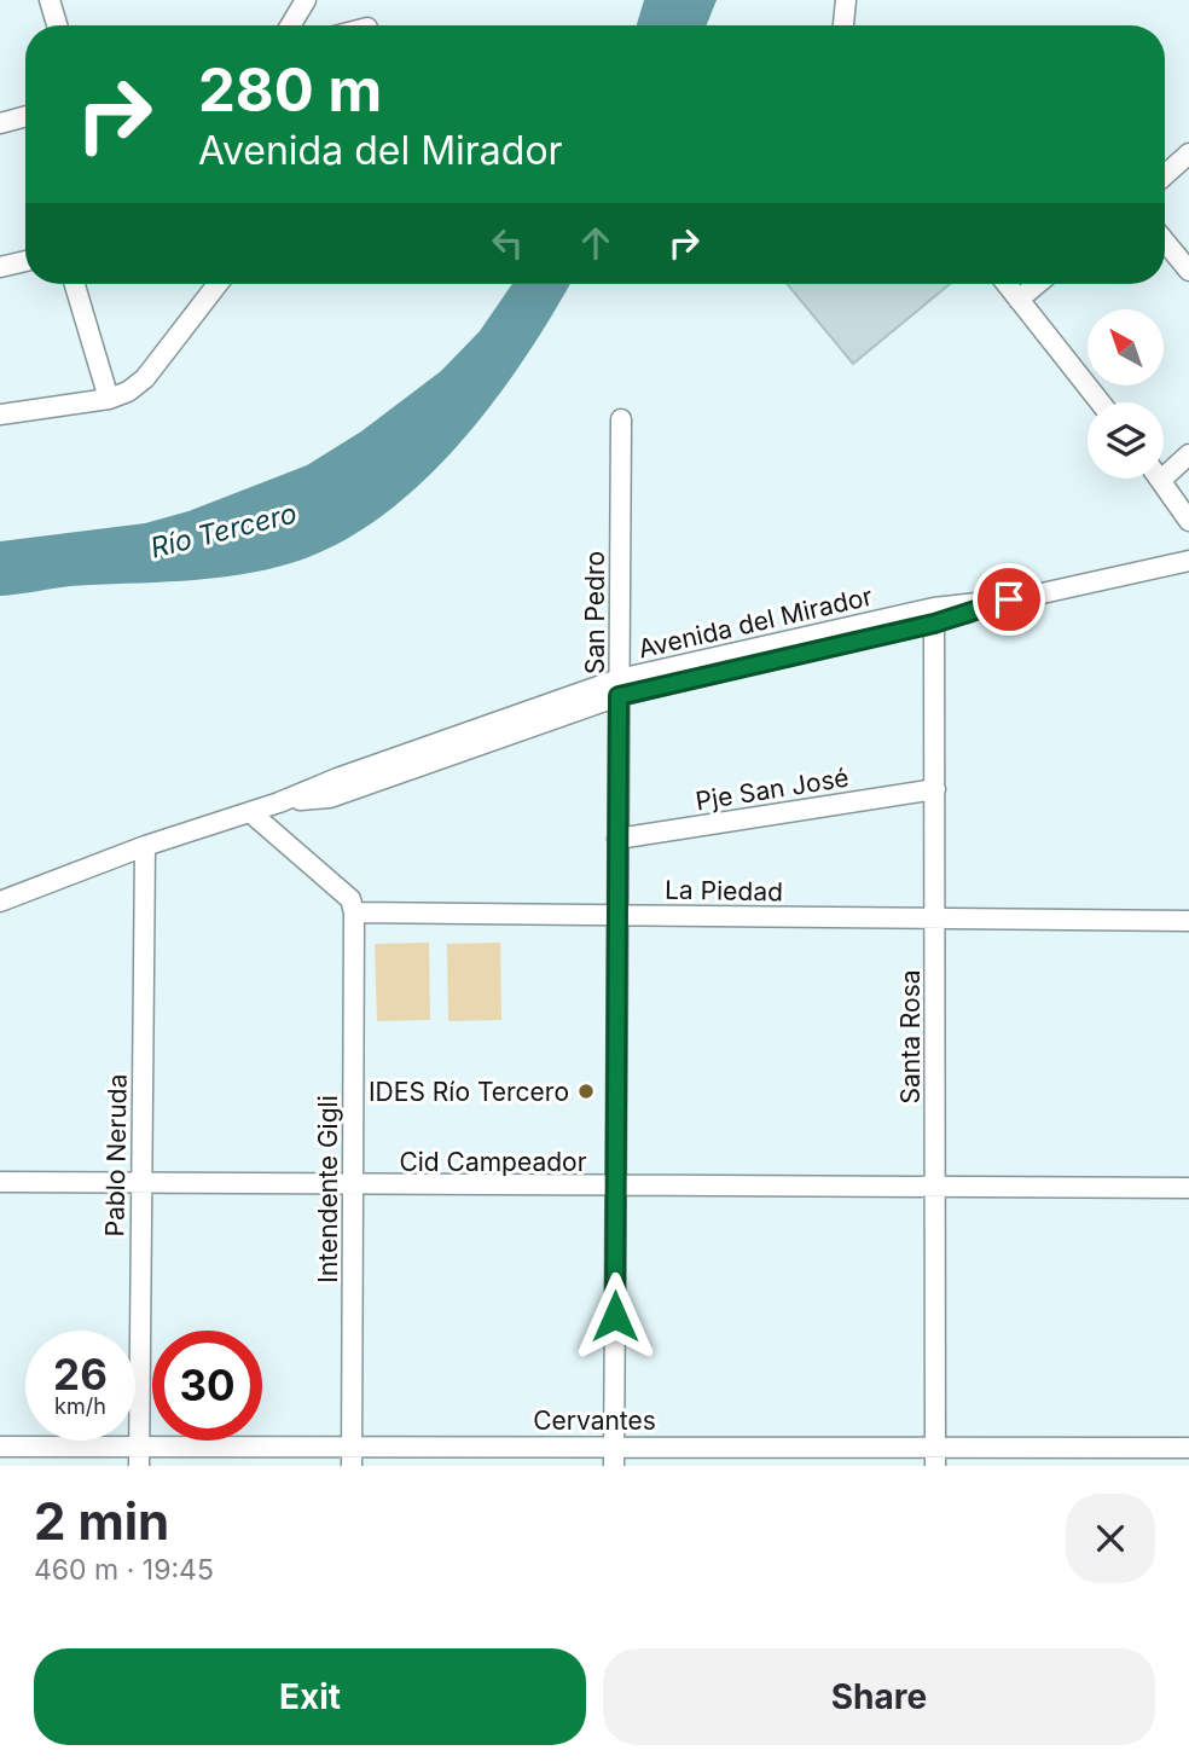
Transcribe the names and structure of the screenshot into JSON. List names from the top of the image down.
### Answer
{
  "streets": {
    "street": [
      "San Pedro",
      "Avenida del Mirador",
      "Pje San José",
      "La Piedad",
      "Santa Rosa",
      "Pablo Neruda",
      "Cid Campeador",
      "Intendente Gigli",
      "Cervantes"
    ]
  },
  "crossings": [
    ["San Pedro", "Avenida del Mirador"],
    ["San Pedro", "Pje San José"],
    ["San Pedro", "La Piedad"],
    ["San Pedro", "Cid Campeador"],
    ["San Pedro", "Cervantes"],
    ["Avenida del Mirador", "Santa Rosa"],
    ["Avenida del Mirador", "Pablo Neruda"],
    ["Pje San José", "Santa Rosa"],
    ["La Piedad", "Santa Rosa"],
    ["La Piedad", "Intendente Gigli"],
    ["Santa Rosa", "Cid Campeador"],
    ["Santa Rosa", "Cervantes"],
    ["Pablo Neruda", "Cid Campeador"],
    ["Pablo Neruda", "Cervantes"],
    ["Cid Campeador", "Intendente Gigli"],
    ["Intendente Gigli", "Cervantes"]
  ],
  "water": ["Río Tercero"],
  "places": ["IDES Río Tercero"],
  "north": "top left",
  "page": {
    "turn": ["280 m", "Avenida del Mirador"],
    "speed": "26 km/h",
    "limit": "30",
    "heading": ["2 min", "460 m · 19:45"],
    "buttons": ["Exit", "Share"]
  }
}
